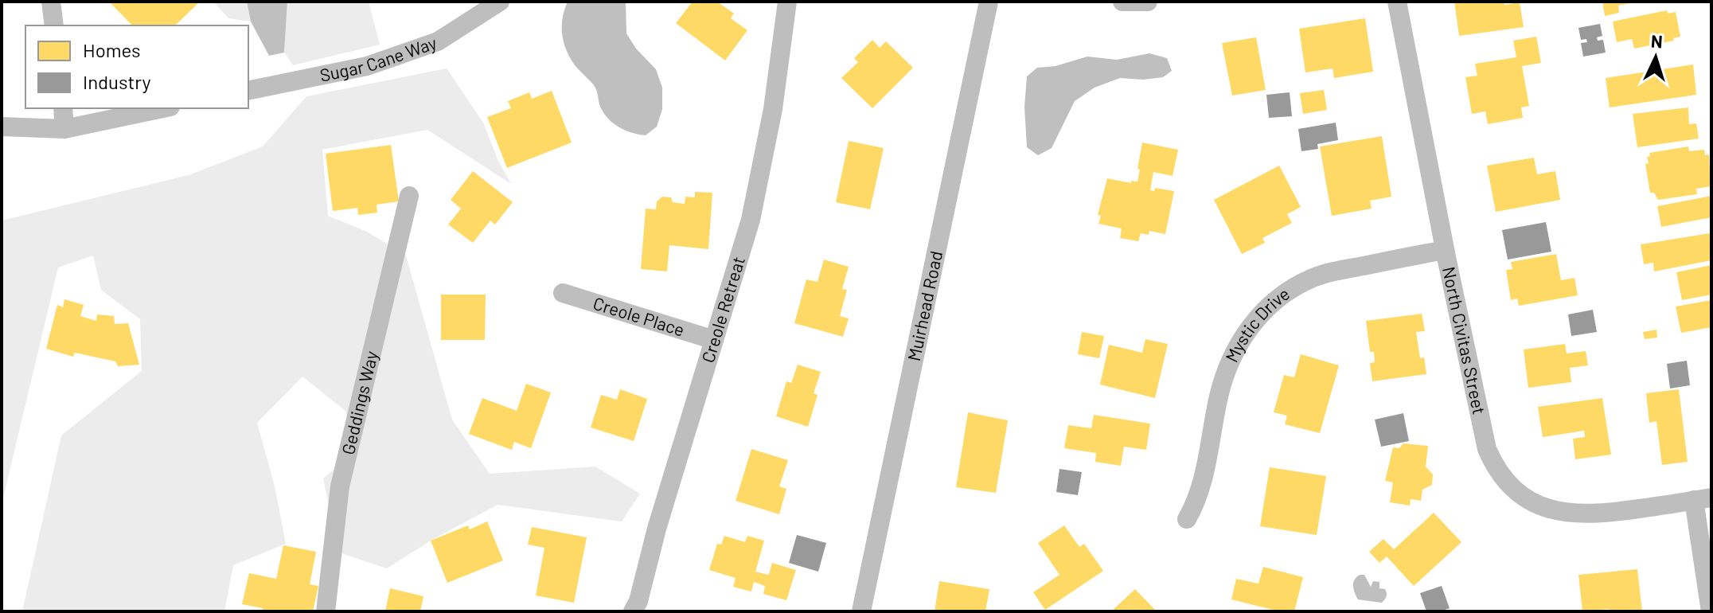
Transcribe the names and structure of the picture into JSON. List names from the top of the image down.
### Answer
{
  "streets": {
    "street": [
      "Sugar Cane Way",
      "Muirhead Road",
      "Creole Retreat",
      "Creole Place",
      "Mystic Drive",
      "North Civitas Street",
      "Geddings Way"
    ]
  },
  "crossings": [
    ["Creole Retreat", "Creole Place"],
    ["Mystic Drive", "North Civitas Street"]
  ],
  "legend": ["Homes", "Industry"],
  "north": "top"
}
